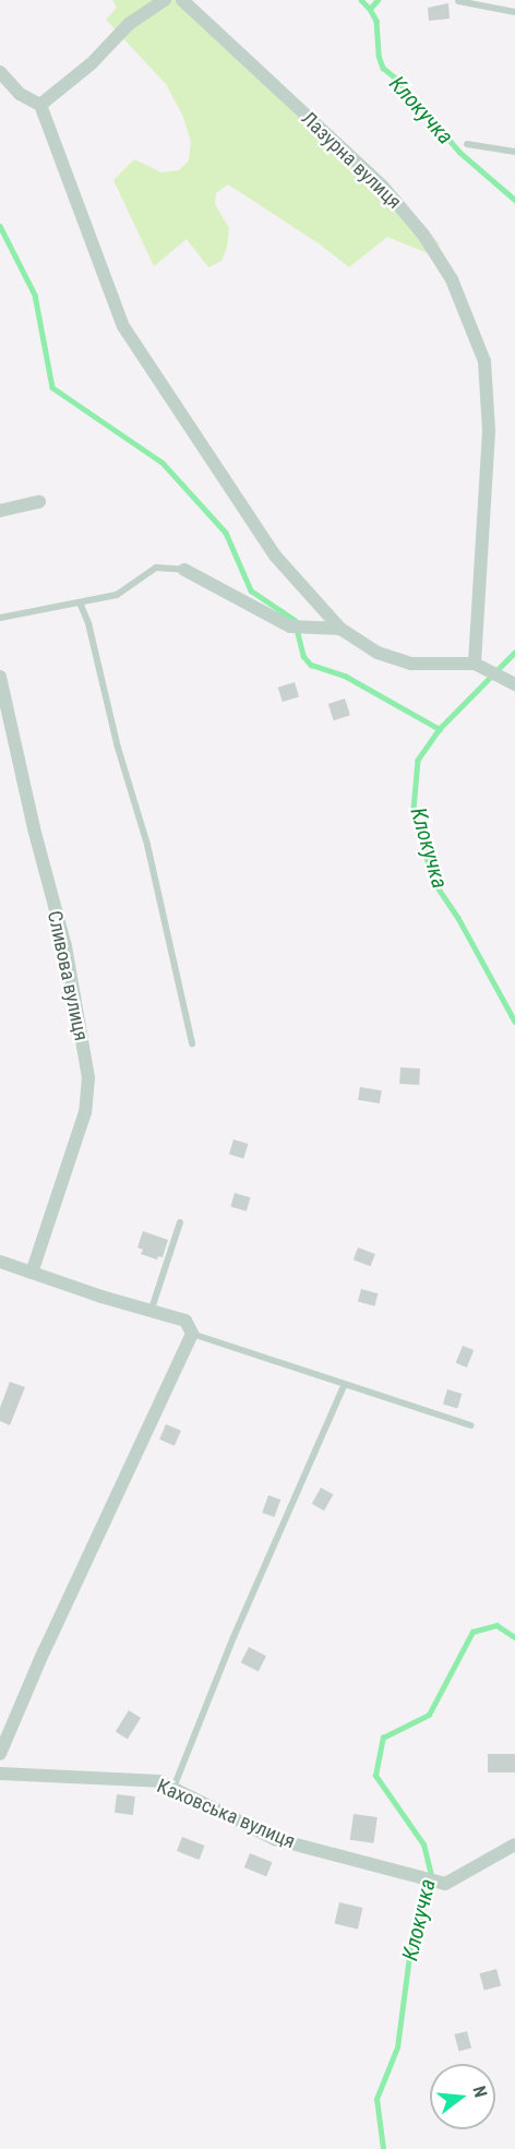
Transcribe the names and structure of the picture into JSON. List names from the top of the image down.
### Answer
{
  "streets": {
    "street": ["Лазурна вулиця", "Сливова вулиця", "Каховська вулиця"]
  },
  "water": ["Клокучка"],
  "north": "right"
}
